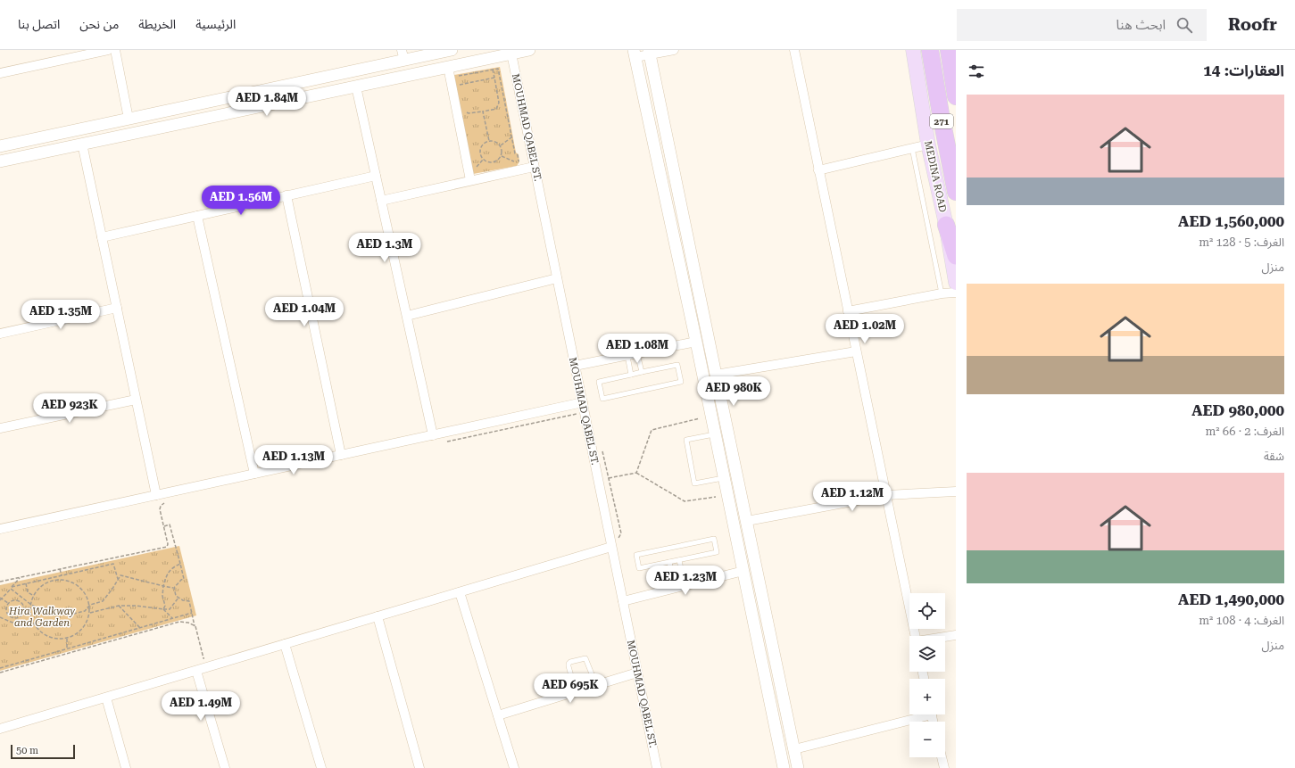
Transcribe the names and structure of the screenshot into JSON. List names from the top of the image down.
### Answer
{
  "streets": {
    "highway": ["271"],
    "main road": ["MEDINA ROAD"],
    "street": ["MOUHMAD QABEL ST."]
  },
  "parks": ["Hira Walkway and Garden"],
  "scale_bar": "50 m",
  "page": {
    "header": "Roofr",
    "search": "ابحث هنا",
    "nav": [
      "الرئيسية",
      "الخريطة",
      "من نحن",
      "اتصل بنا"
    ],
    "heading": "العقارات: 14",
    "price": [
      "AED 1.84M",
      "AED 1.56M",
      "AED 1.3M",
      "AED 1.04M",
      "AED 1.35M",
      "AED 1.02M",
      "AED 1.08M",
      "AED 980K",
      "AED 923K",
      "AED 1.13M",
      "AED 1.12M",
      "AED 1.23M",
      "AED 695K",
      "AED 1.49M"
    ],
    "list": [
      {
        "name": "AED 1,560,000",
        "note": "الغرف: 5 · 128 m² · منزل"
      },
      {
        "name": "AED 980,000",
        "note": "الغرف: 2 · 66 m² · شقة"
      },
      {
        "name": "AED 1,490,000",
        "note": "الغرف: 4 · 108 m² · منزل"
      }
    ],
    "map_buttons": ["+", "−"],
    "scale": "50 m"
  }
}
